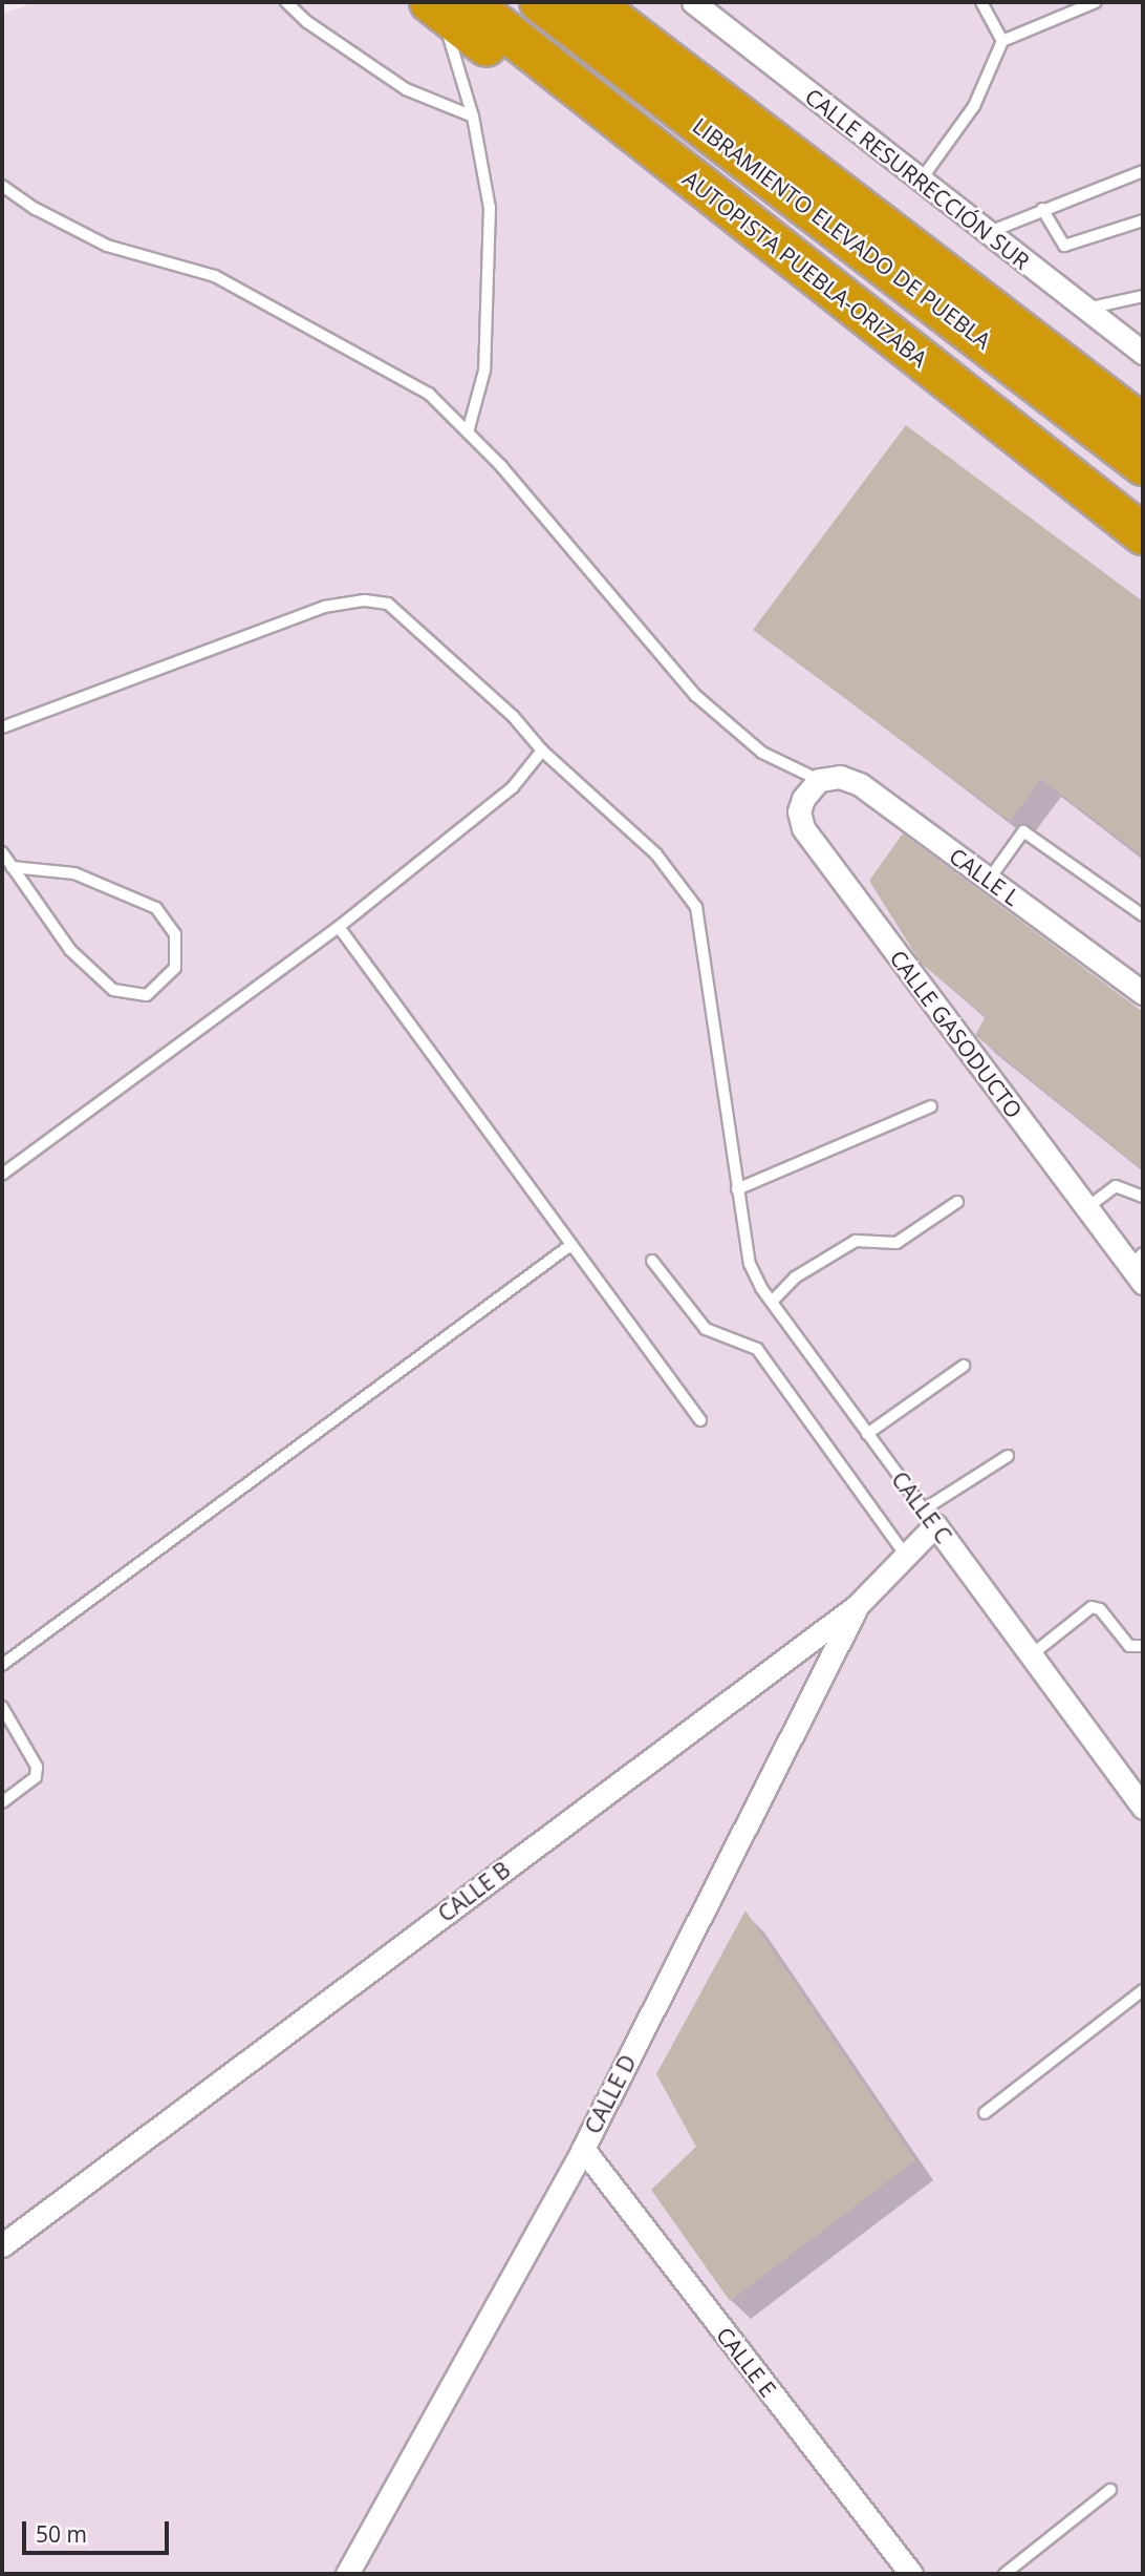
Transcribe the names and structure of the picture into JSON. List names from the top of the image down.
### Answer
{
  "streets": {
    "highway": ["LIBRAMIENTO ELEVADO DE PUEBLA", "AUTOPISTA PUEBLA-ORIZABA"],
    "street": [
      "CALLE RESURRECCIÓN SUR",
      "CALLE L",
      "CALLE GASODUCTO",
      "CALLE C",
      "CALLE B",
      "CALLE D",
      "CALLE E"
    ]
  },
  "crossings": [
    ["CALLE L", "CALLE GASODUCTO"],
    ["CALLE C", "CALLE B"],
    ["CALLE B", "CALLE D"],
    ["CALLE D", "CALLE E"]
  ],
  "scale_bar": "50 m"
}
